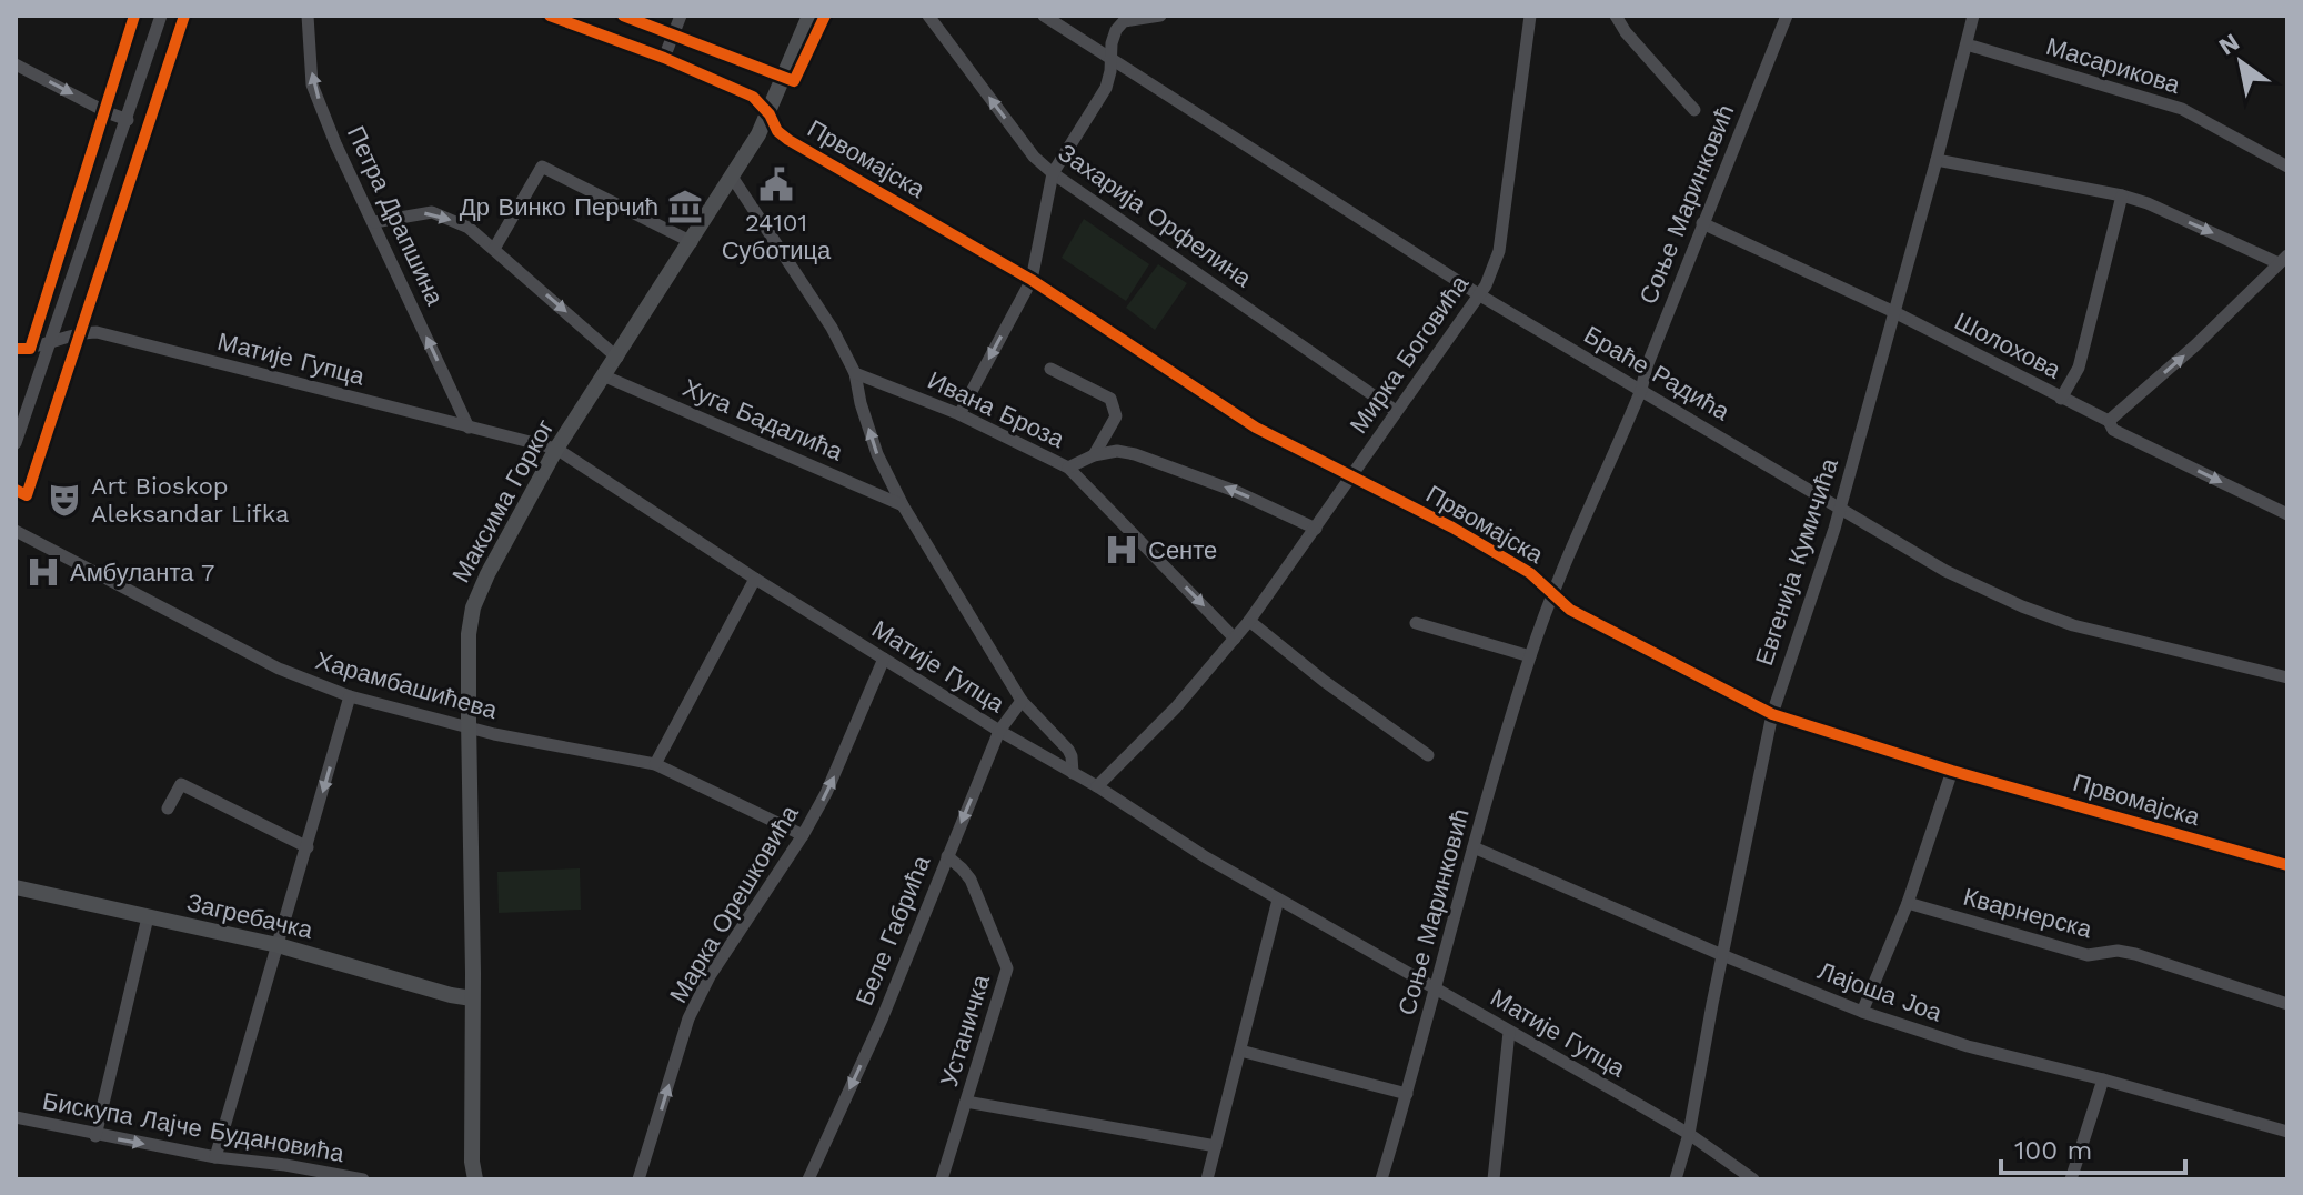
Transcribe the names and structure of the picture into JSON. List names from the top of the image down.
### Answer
{
  "streets": {
    "main road": ["Максима Горког", "Загребачка"],
    "street": [
      "Масарикова",
      "Првомајска",
      "Соње Маринковић",
      "Петра Драпшина",
      "Захарија Орфелина",
      "Шолохова",
      "Мирка Боговића",
      "Матије Гупца",
      "Браће Радића",
      "Ивана Броза",
      "Хуга Бадалића",
      "Евгенија Кумичића",
      "Харамбашићева",
      "Марка Орешковића",
      "Кварнерска",
      "Беле Габрића",
      "Лајоша Јоа",
      "Устаничка",
      "Бискупа Лајче Будановића"
    ]
  },
  "crossings": [
    ["Масарикова", "Евгенија Кумичића"],
    ["Првомајска", "Соње Маринковић"],
    ["Првомајска", "Мирка Боговића"],
    ["Првомајска", "Максима Горког"],
    ["Првомајска", "Евгенија Кумичића"],
    ["Соње Маринковић", "Шолохова"],
    ["Соње Маринковић", "Матије Гупца"],
    ["Соње Маринковић", "Браће Радића"],
    ["Соње Маринковић", "Лајоша Јоа"],
    ["Петра Драпшина", "Матије Гупца"],
    ["Захарија Орфелина", "Мирка Боговића"],
    ["Шолохова", "Евгенија Кумичића"],
    ["Мирка Боговића", "Матије Гупца"],
    ["Мирка Боговића", "Браће Радића"],
    ["Мирка Боговића", "Ивана Броза"],
    ["Матије Гупца", "Максима Горког"],
    ["Матије Гупца", "Евгенија Кумичића"],
    ["Матије Гупца", "Марка Орешковића"],
    ["Матије Гупца", "Беле Габрића"],
    ["Браће Радића", "Евгенија Кумичића"],
    ["Хуга Бадалића", "Максима Горког"],
    ["Максима Горког", "Харамбашићева"],
    ["Максима Горког", "Загребачка"],
    ["Евгенија Кумичића", "Лајоша Јоа"],
    ["Харамбашићева", "Марка Орешковића"],
    ["Беле Габрића", "Устаничка"]
  ],
  "one_way": [
    "Петра Драпшина",
    "Ивана Броза",
    "Марка Орешковића",
    "Беле Габрића"
  ],
  "places": {
    "public building": ["24101 Суботица"],
    "museum": ["Др Винко Перчић"],
    "theatre": ["Art Bioskop Aleksandar Lifka"],
    "hospital": ["Сенте", "Амбуланта 7"]
  },
  "scale_bar": "100 m",
  "north": "top left"
}
